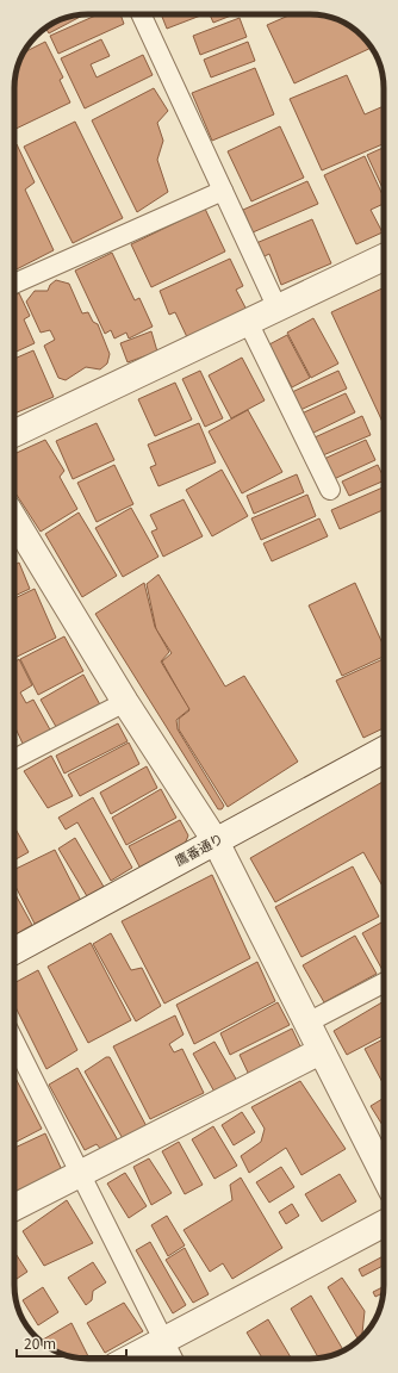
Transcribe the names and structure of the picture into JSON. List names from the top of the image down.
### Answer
{
  "streets": {
    "street": ["鷹番通り"]
  },
  "scale_bar": "20 m"
}
